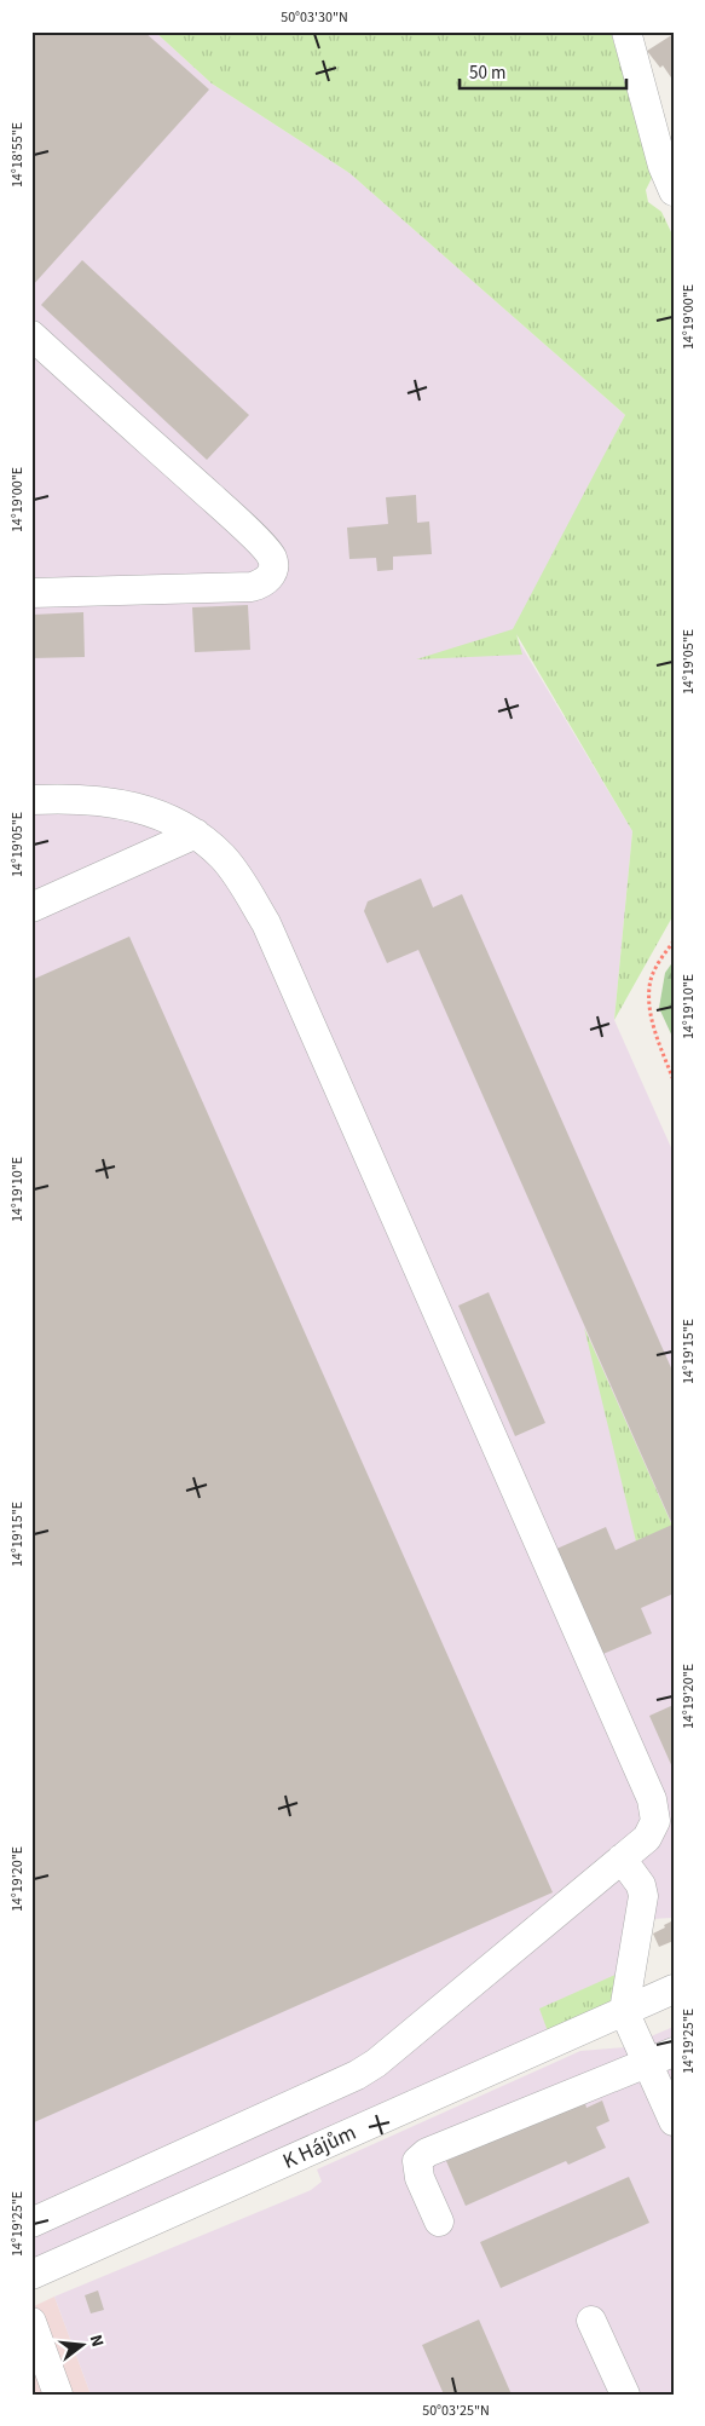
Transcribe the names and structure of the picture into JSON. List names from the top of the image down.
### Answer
{
  "streets": {
    "street": ["K Hájům"]
  },
  "scale_bar": "50 m",
  "north": "right",
  "coordinates": [
    "50°03'30\"N",
    "14°18'55\"E",
    "14°19'00\"E",
    "14°19'05\"E",
    "14°19'10\"E",
    "14°19'15\"E",
    "14°19'20\"E",
    "14°19'25\"E",
    "50°03'25\"N"
  ]
}
